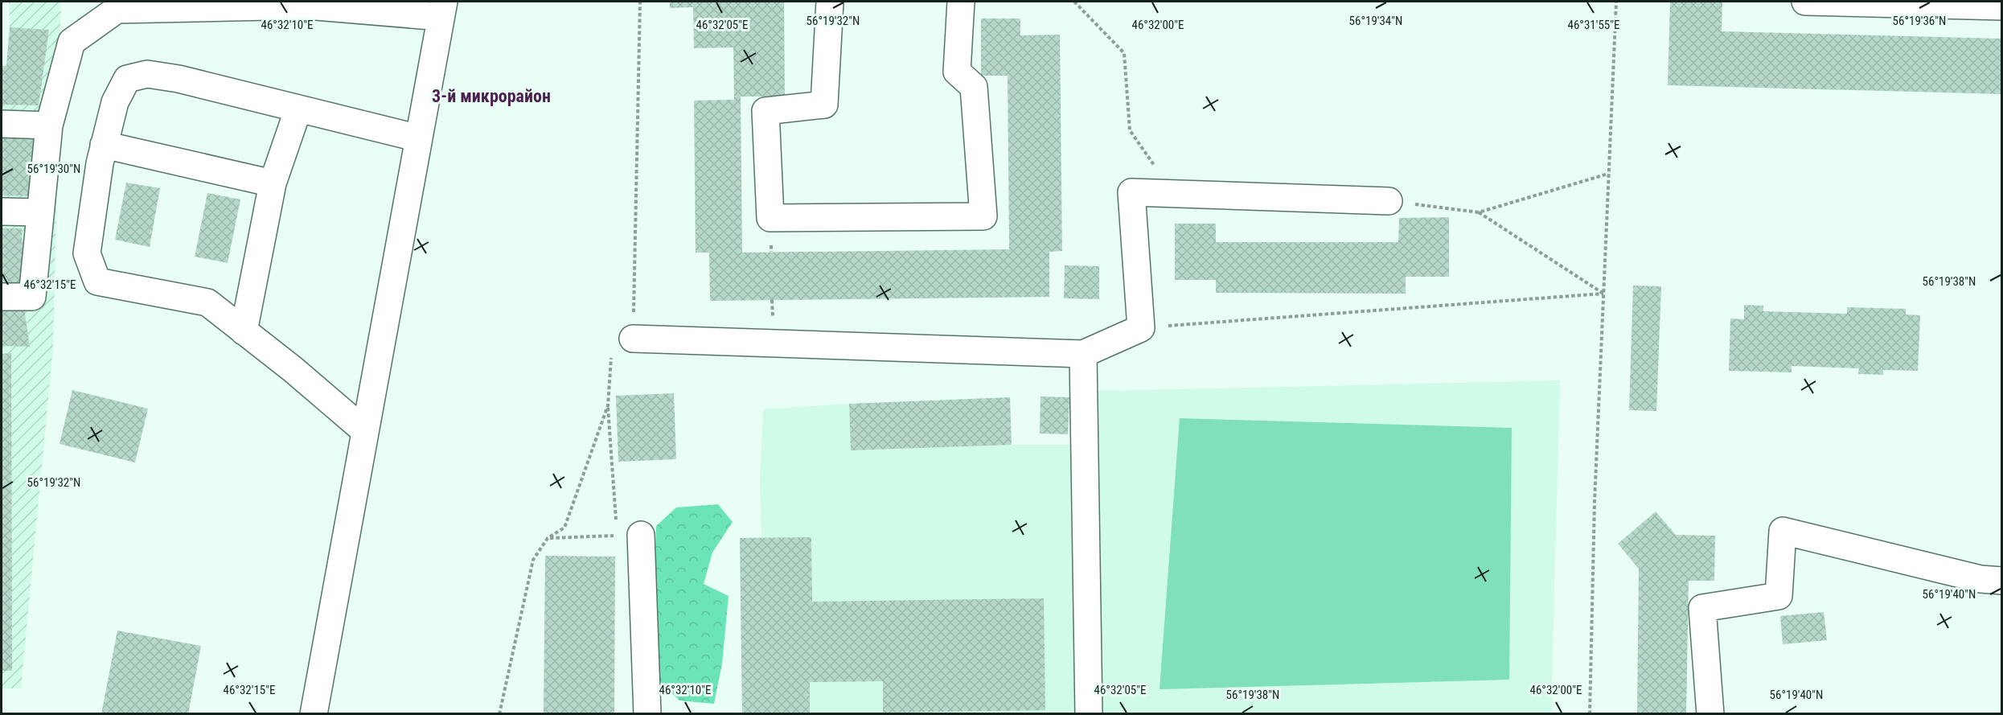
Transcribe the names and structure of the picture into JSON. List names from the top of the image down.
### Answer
{
  "districts": ["3-й микрорайон"],
  "coordinates": [
    "56°19'32\"N",
    "56°19'34\"N",
    "56°19'36\"N",
    "46°32'10\"E",
    "46°32'05\"E",
    "46°32'00\"E",
    "46°31'55\"E",
    "56°19'30\"N",
    "56°19'38\"N",
    "46°32'15\"E",
    "56°19'40\"N"
  ]
}
